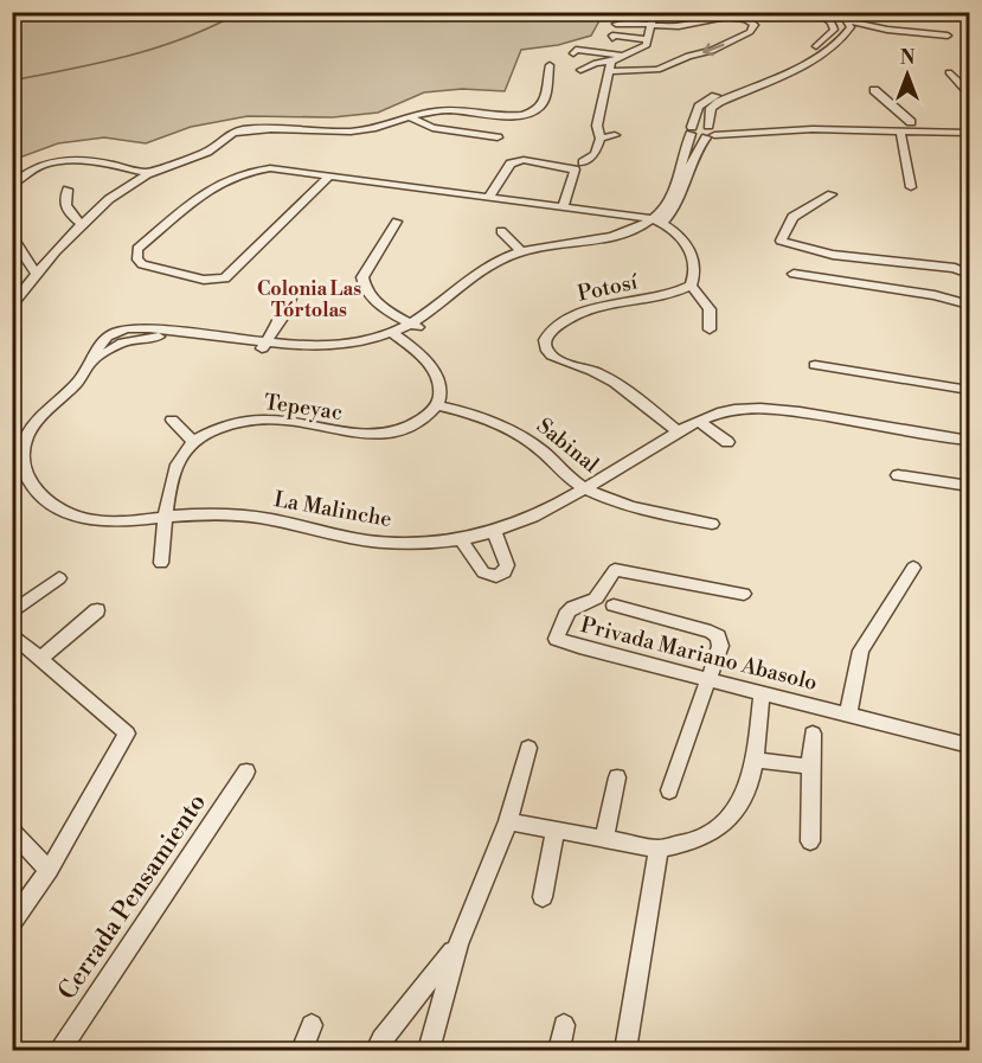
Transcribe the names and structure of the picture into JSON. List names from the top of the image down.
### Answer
{
  "streets": {
    "street": [
      "Potosí",
      "Tepeyac",
      "Sabinal",
      "La Malinche",
      "Privada Mariano Abasolo",
      "Cerrada Pensamiento"
    ]
  },
  "crossings": [
    ["Potosí", "La Malinche"],
    ["Tepeyac", "Sabinal"],
    ["Sabinal", "La Malinche"]
  ],
  "districts": ["Colonia Las Tórtolas"],
  "north": "top"
}
